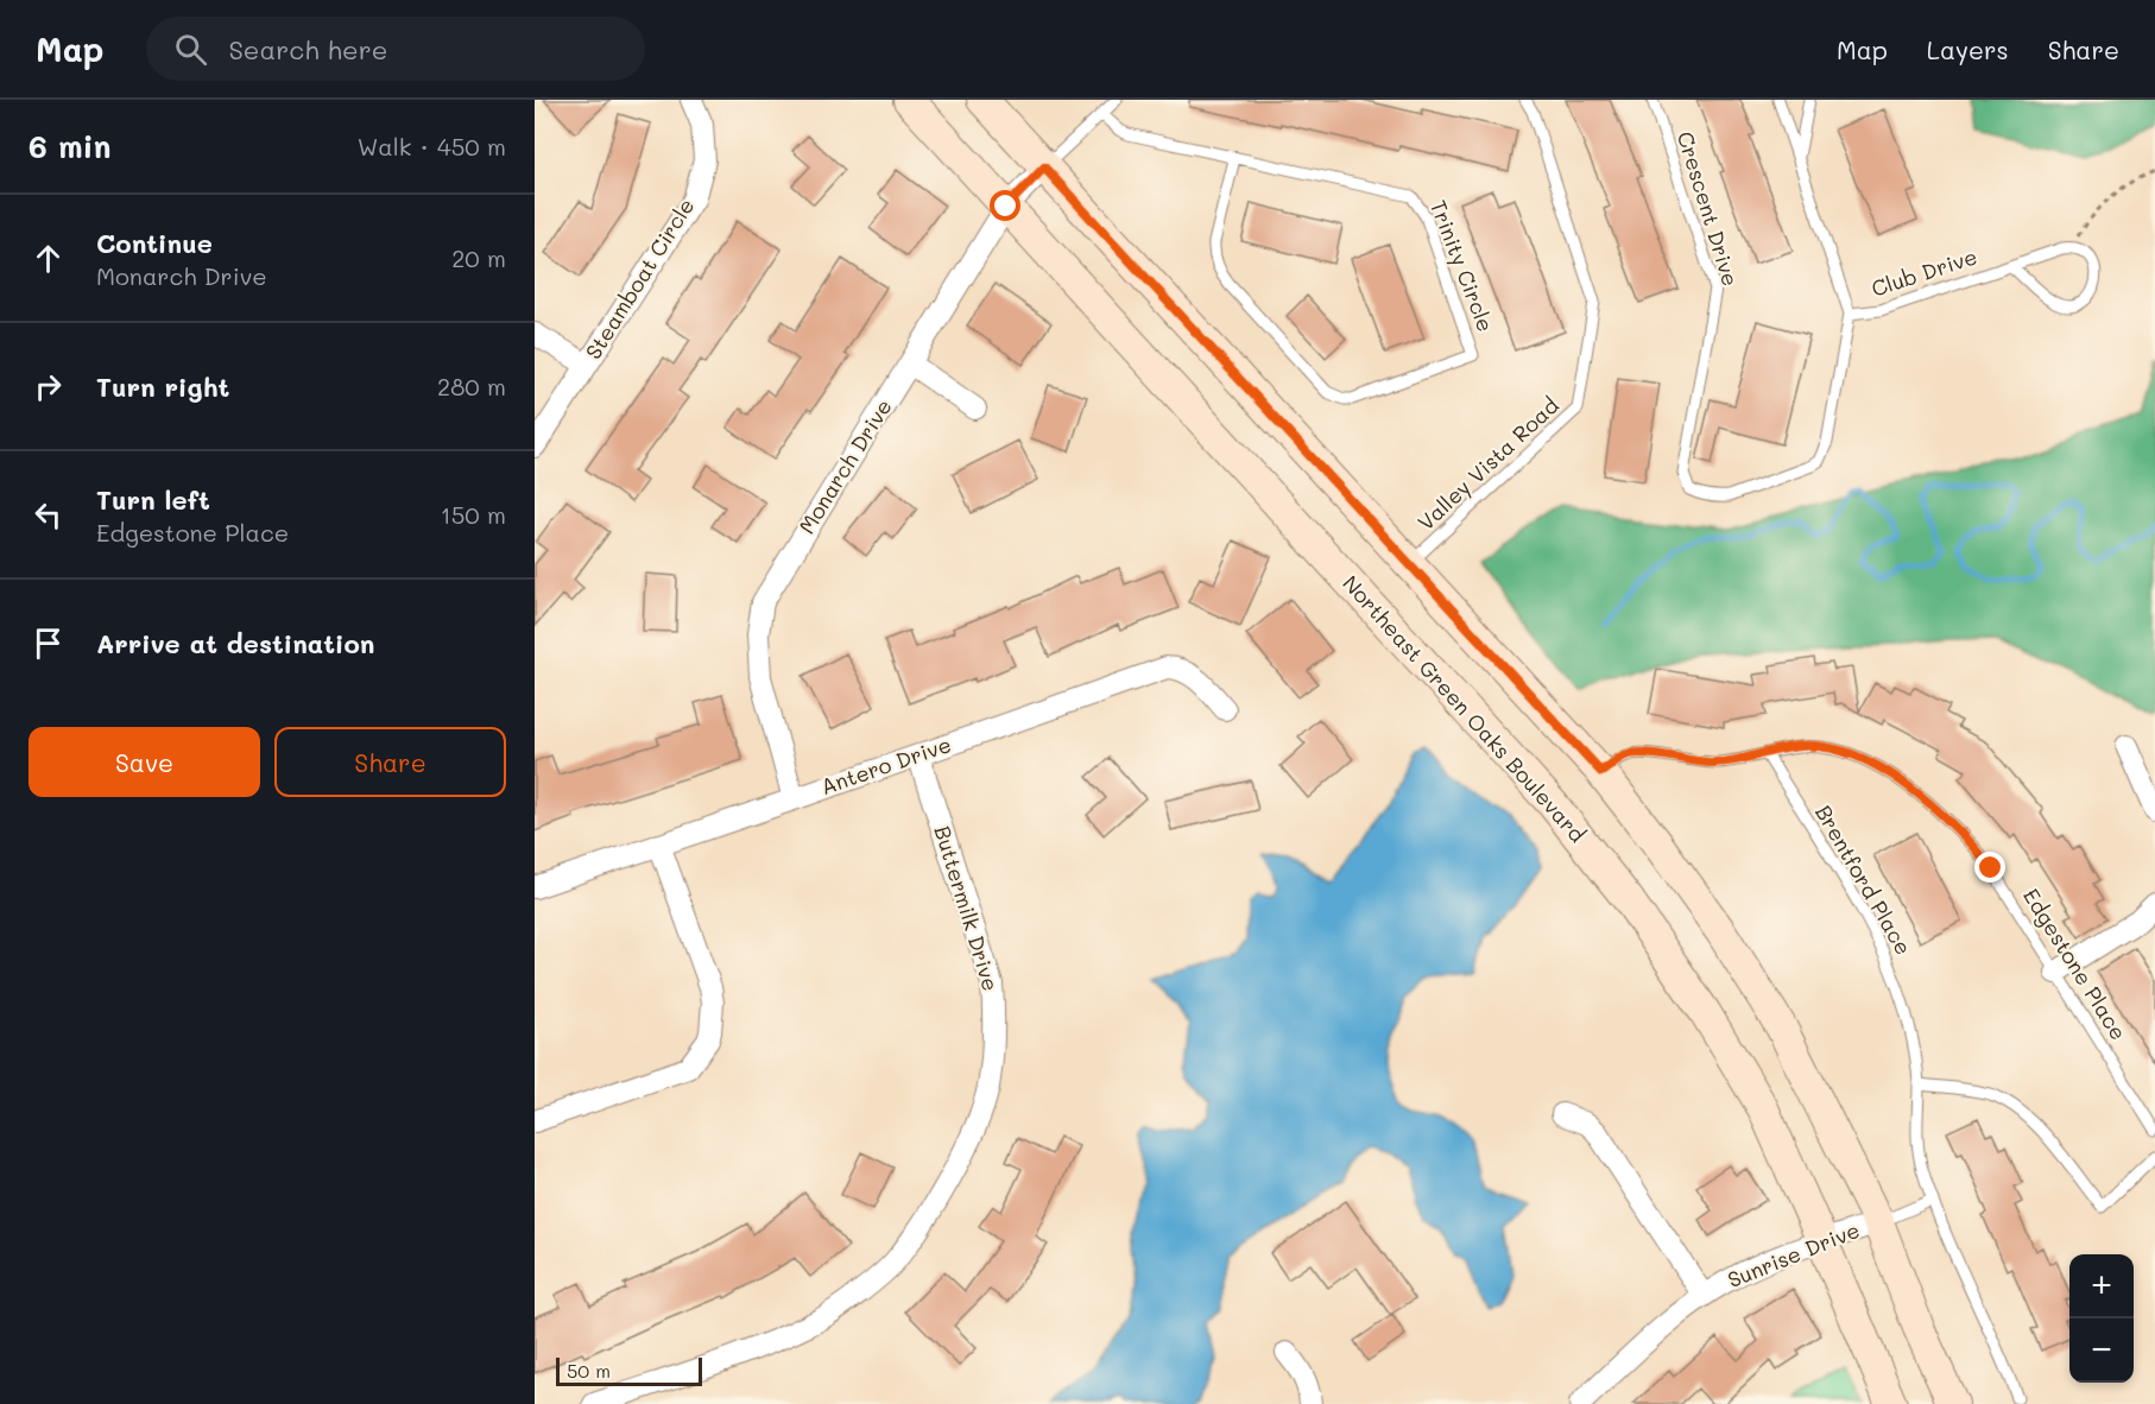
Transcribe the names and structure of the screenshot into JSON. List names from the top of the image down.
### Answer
{
  "streets": {
    "main road": ["Northeast Green Oaks Boulevard"],
    "street": [
      "Steamboat Circle",
      "Monarch Drive",
      "Antero Drive",
      "Buttermilk Drive",
      "Sunrise Drive"
    ],
    "lane": [
      "Crescent Drive",
      "Trinity Circle",
      "Club Drive",
      "Valley Vista Road",
      "Brentford Place",
      "Edgestone Place"
    ]
  },
  "crossings": [
    ["Crescent Drive", "Club Drive"],
    ["Monarch Drive", "Northeast Green Oaks Boulevard"],
    ["Monarch Drive", "Antero Drive"],
    ["Northeast Green Oaks Boulevard", "Sunrise Drive"],
    ["Antero Drive", "Buttermilk Drive"],
    ["Brentford Place", "Edgestone Place"]
  ],
  "scale_bar": "50 m",
  "page": {
    "header": "Map",
    "search": "Search here",
    "nav": ["Map", "Layers", "Share"],
    "heading": ["6 min", "Walk · 450 m"],
    "list": [
      ["Continue", "Monarch Drive", "20 m"],
      ["Turn right", "280 m"],
      ["Turn left", "Edgestone Place", "150 m"],
      "Arrive at destination"
    ],
    "buttons": ["Save", "Share"],
    "map_buttons": ["+", "−"],
    "scale": "50 m"
  }
}
